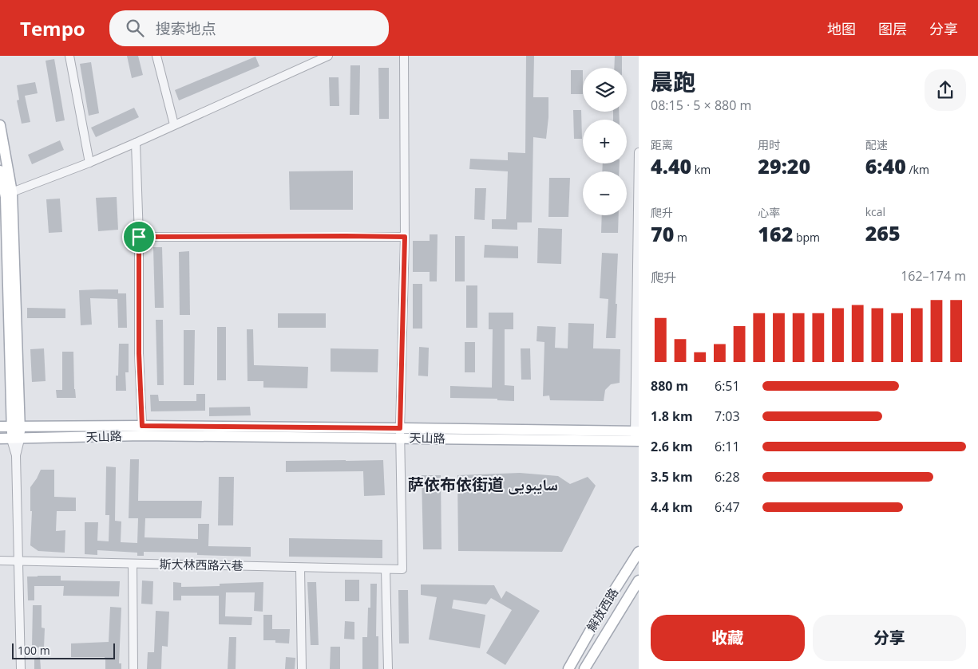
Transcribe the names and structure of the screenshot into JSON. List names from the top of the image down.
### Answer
{
  "streets": {
    "main road": ["天山路", "解放西路"],
    "street": ["斯大林西路六巷"]
  },
  "crossings": [
    ["天山路", "斯大林西路六巷"]
  ],
  "districts": ["萨依布依街道 سايبويى"],
  "scale_bar": "100 m",
  "page": {
    "header": "Tempo",
    "search": "搜索地点",
    "nav": ["地图", "图层", "分享"],
    "heading": ["晨跑", "08:15 · 5 × 880 m"],
    "map_buttons": ["+", "−"],
    "stats": [
      ["距离", "4.40 km"],
      ["用时", "29:20"],
      ["配速", "6:40 /km"],
      ["爬升", "70 m"],
      ["心率", "162 bpm"],
      ["kcal", "265"]
    ],
    "chart": ["爬升", "162–174 m"],
    "list": [
      {
        "name": "880 m",
        "note": "6:51"
      },
      {
        "name": "1.8 km",
        "note": "7:03"
      },
      {
        "name": "2.6 km",
        "note": "6:11"
      },
      {
        "name": "3.5 km",
        "note": "6:28"
      },
      {
        "name": "4.4 km",
        "note": "6:47"
      }
    ],
    "buttons": ["收藏", "分享"],
    "scale": "100 m"
  }
}
